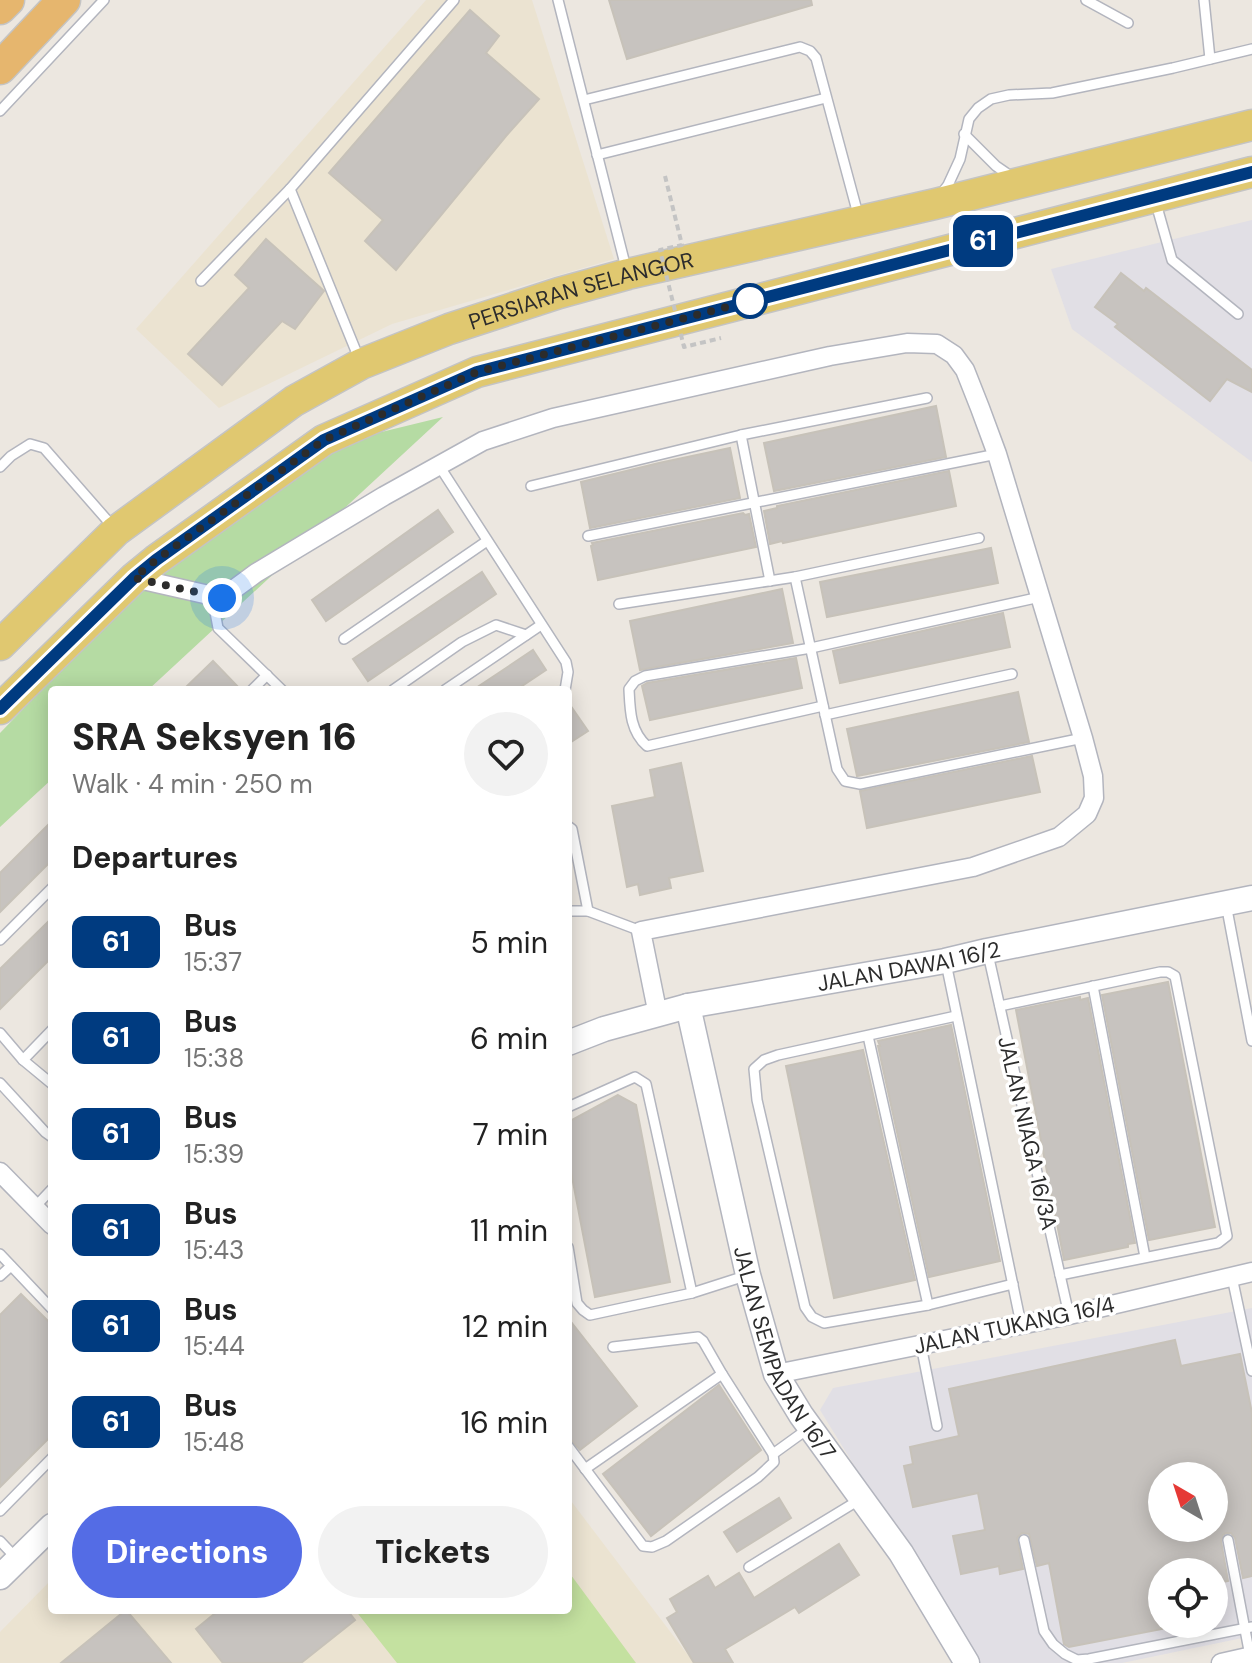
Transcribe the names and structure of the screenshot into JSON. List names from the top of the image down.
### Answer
{
  "streets": {
    "main road": ["PERSIARAN SELANGOR"],
    "street": ["JALAN DAWAI 16/2", "JALAN TUKANG 16/4", "JALAN SEMPADAN 16/7"],
    "lane": ["JALAN NIAGA 16/3A"]
  },
  "crossings": [
    ["JALAN DAWAI 16/2", "JALAN NIAGA 16/3A"],
    ["JALAN DAWAI 16/2", "JALAN SEMPADAN 16/7"],
    ["JALAN NIAGA 16/3A", "JALAN TUKANG 16/4"],
    ["JALAN TUKANG 16/4", "JALAN SEMPADAN 16/7"]
  ],
  "lines": ["bus line 61"],
  "north": "top left",
  "page": {
    "on_map": "61",
    "heading": [
      ["SRA Seksyen 16", "Walk · 4 min · 250 m"],
      "Departures"
    ],
    "list": [
      {
        "mark": "61",
        "name": "Bus",
        "note": "15:37",
        "value": "5 min"
      },
      {
        "mark": "61",
        "name": "Bus",
        "note": "15:38",
        "value": "6 min"
      },
      {
        "mark": "61",
        "name": "Bus",
        "note": "15:39",
        "value": "7 min"
      },
      {
        "mark": "61",
        "name": "Bus",
        "note": "15:43",
        "value": "11 min"
      },
      {
        "mark": "61",
        "name": "Bus",
        "note": "15:44",
        "value": "12 min"
      },
      {
        "mark": "61",
        "name": "Bus",
        "note": "15:48",
        "value": "16 min"
      }
    ],
    "buttons": ["Directions", "Tickets"]
  }
}
